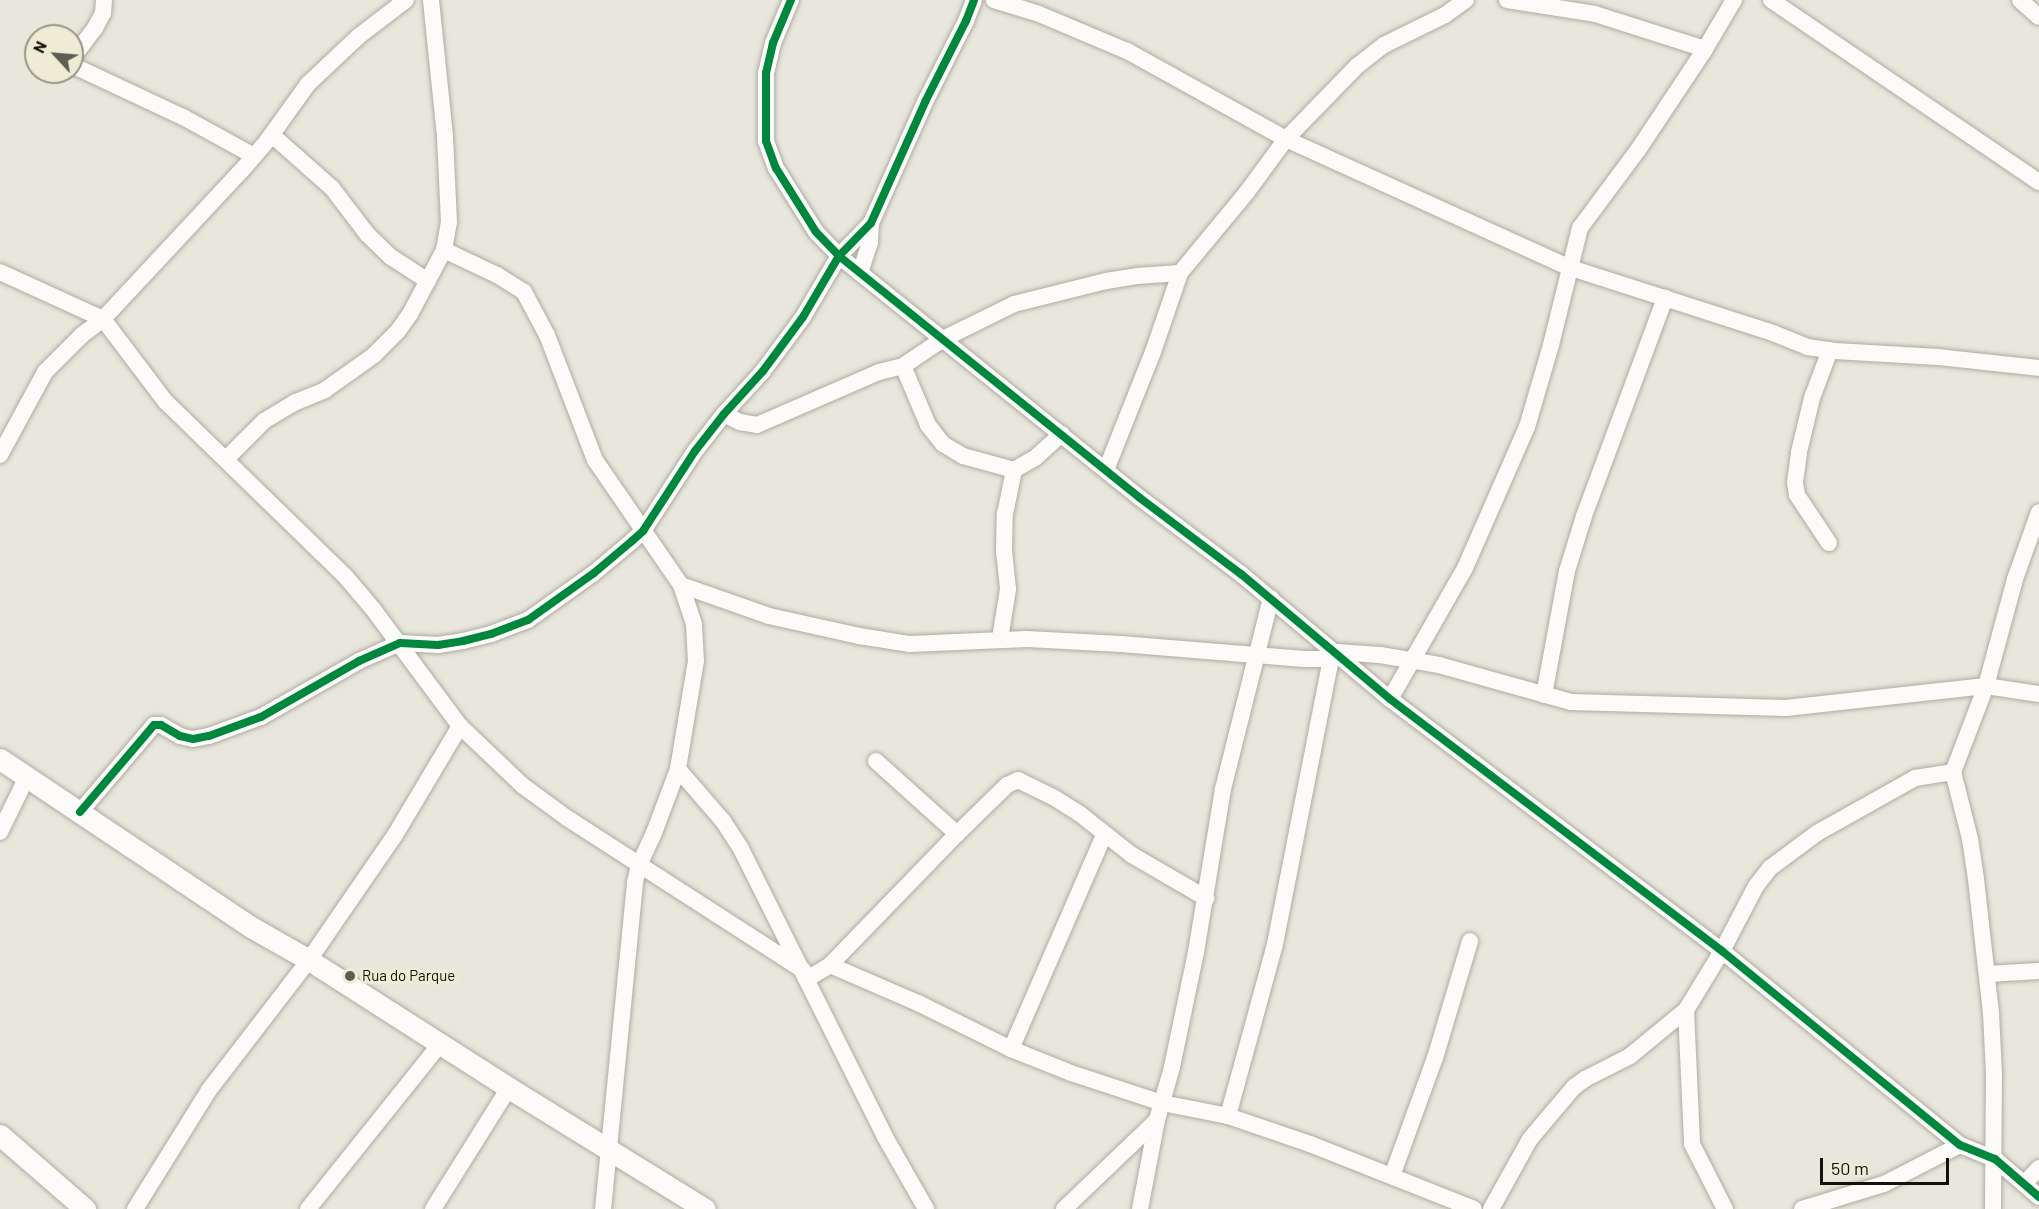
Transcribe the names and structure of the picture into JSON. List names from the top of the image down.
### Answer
{
  "places": ["Rua do Parque"],
  "scale_bar": "50 m",
  "north": "top left"
}
